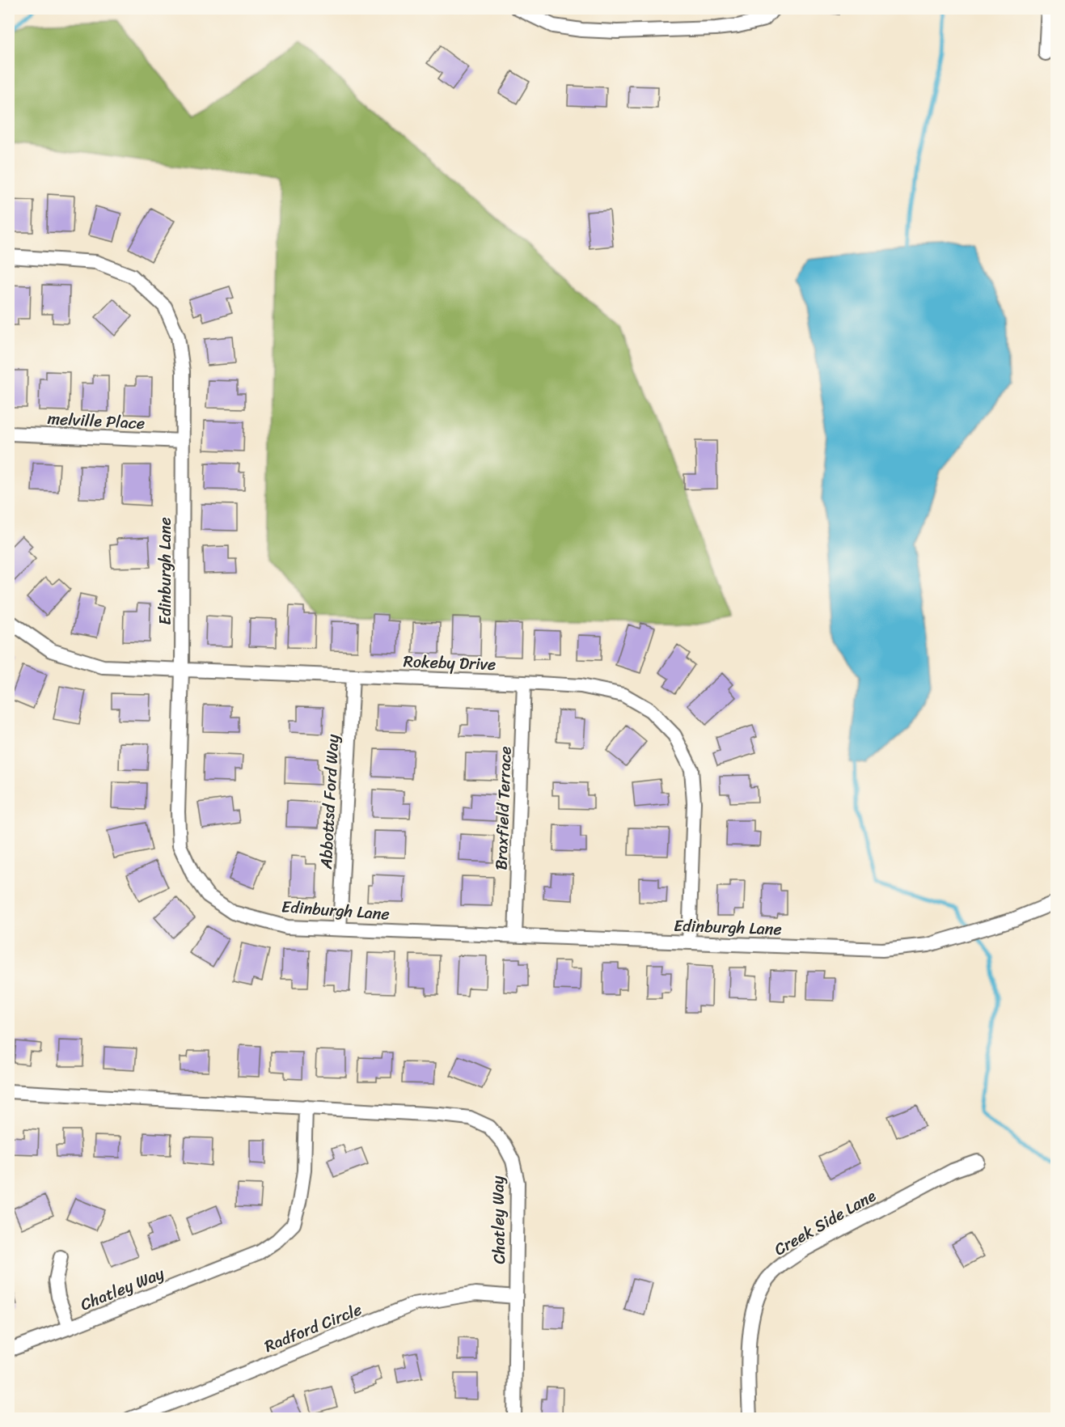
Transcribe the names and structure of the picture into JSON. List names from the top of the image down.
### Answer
{
  "streets": {
    "street": [
      "melville Place",
      "Edinburgh Lane",
      "Rokeby Drive",
      "Abbottsd Ford Way",
      "Braxfield Terrace",
      "Chatley Way",
      "Creek Side Lane",
      "Radford Circle"
    ]
  },
  "crossings": [
    ["melville Place", "Edinburgh Lane"],
    ["Edinburgh Lane", "Rokeby Drive"],
    ["Edinburgh Lane", "Abbottsd Ford Way"],
    ["Edinburgh Lane", "Braxfield Terrace"],
    ["Rokeby Drive", "Abbottsd Ford Way"],
    ["Rokeby Drive", "Braxfield Terrace"],
    ["Chatley Way", "Radford Circle"]
  ]
}
